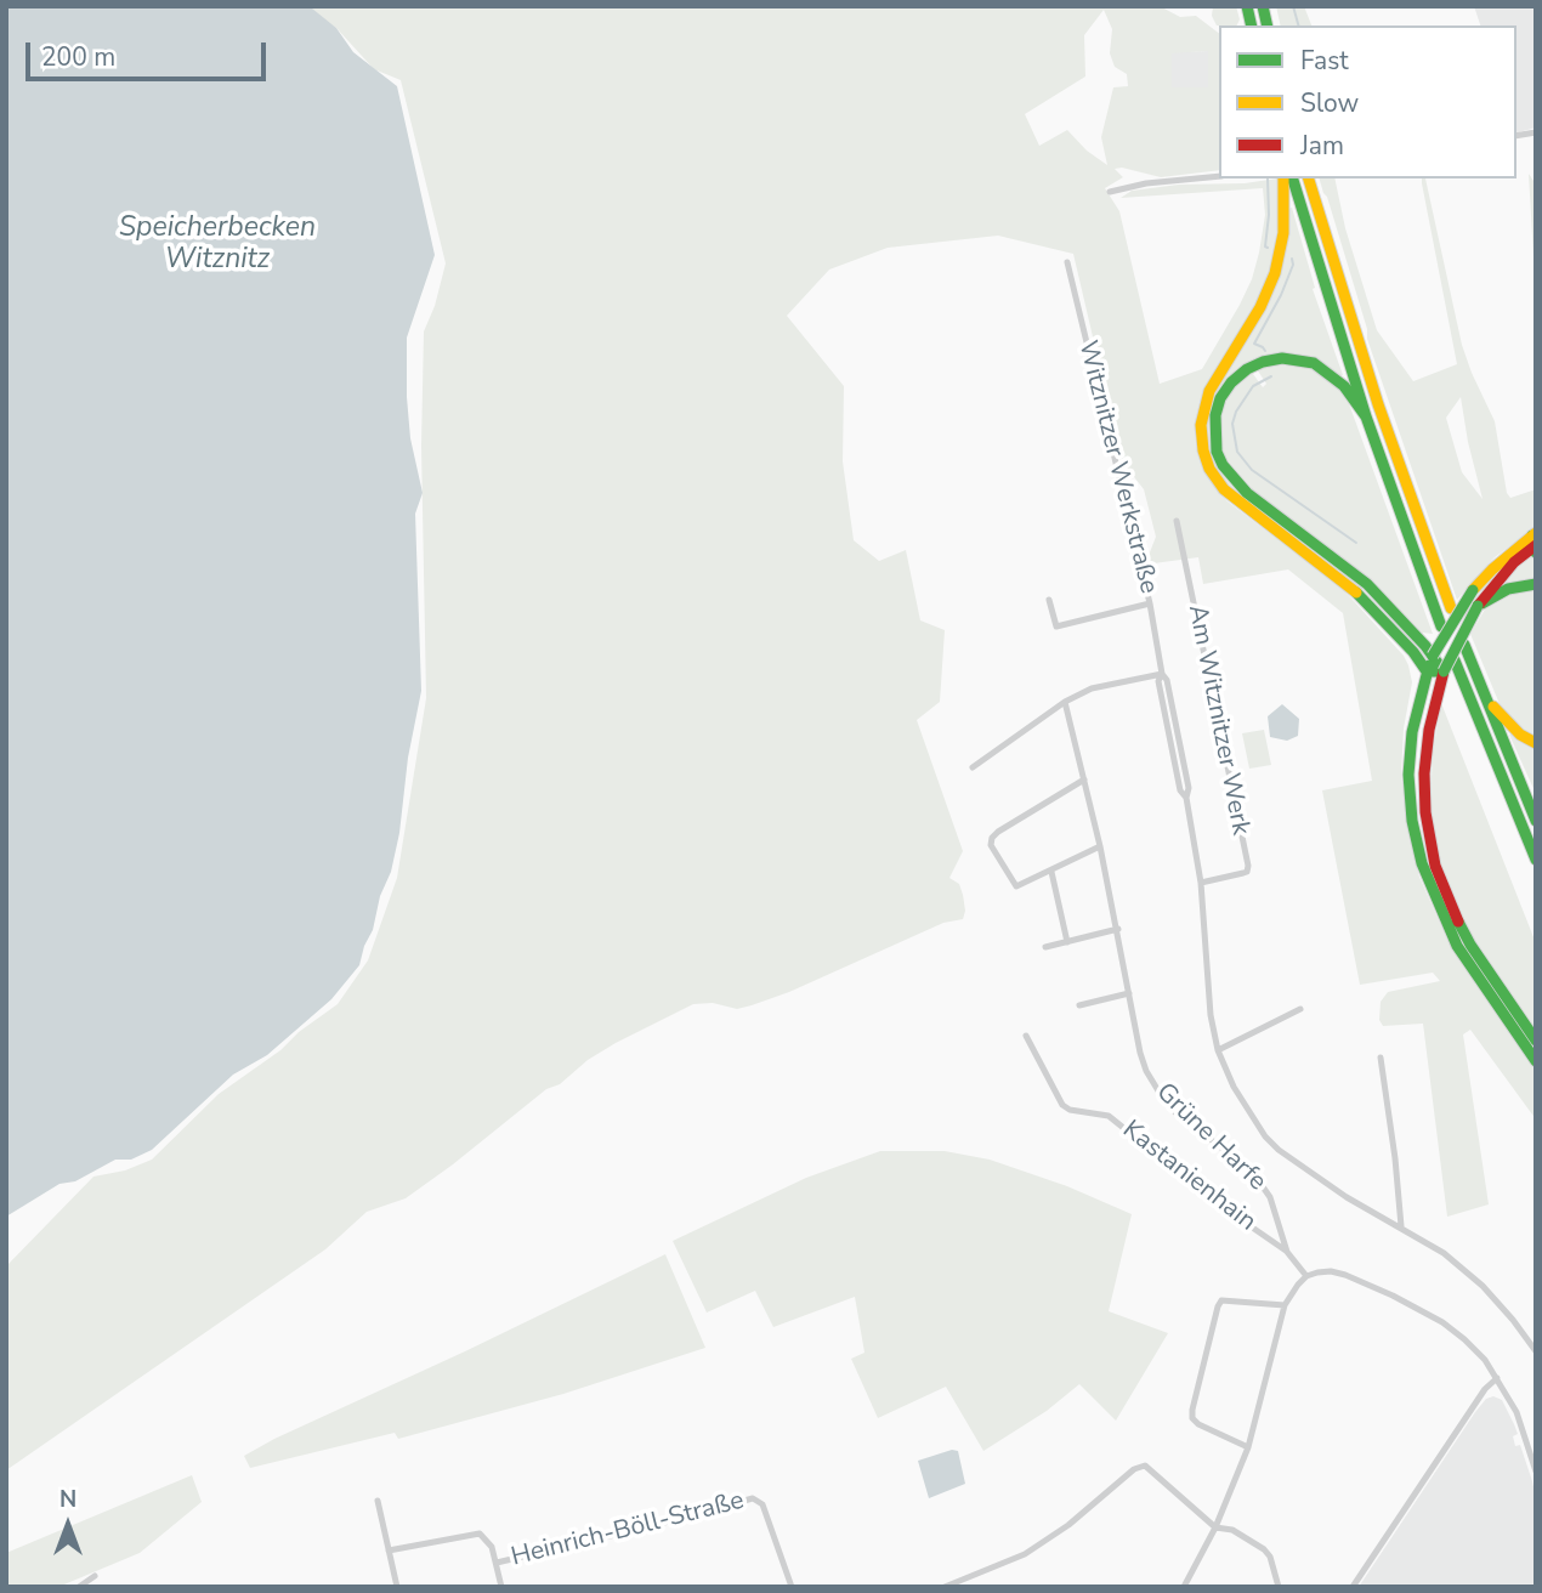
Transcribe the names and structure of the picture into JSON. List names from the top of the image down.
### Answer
{
  "streets": {
    "street": [
      "Witznitzer Werkstraße",
      "Am Witznitzer Werk",
      "Grüne Harfe",
      "Kastanienhain",
      "Heinrich-Böll-Straße"
    ]
  },
  "crossings": [
    ["Witznitzer Werkstraße", "Am Witznitzer Werk"],
    ["Grüne Harfe", "Kastanienhain"]
  ],
  "water": ["Speicherbecken Witznitz"],
  "legend": ["Fast", "Slow", "Jam"],
  "scale_bar": "200 m",
  "north": "top"
}
